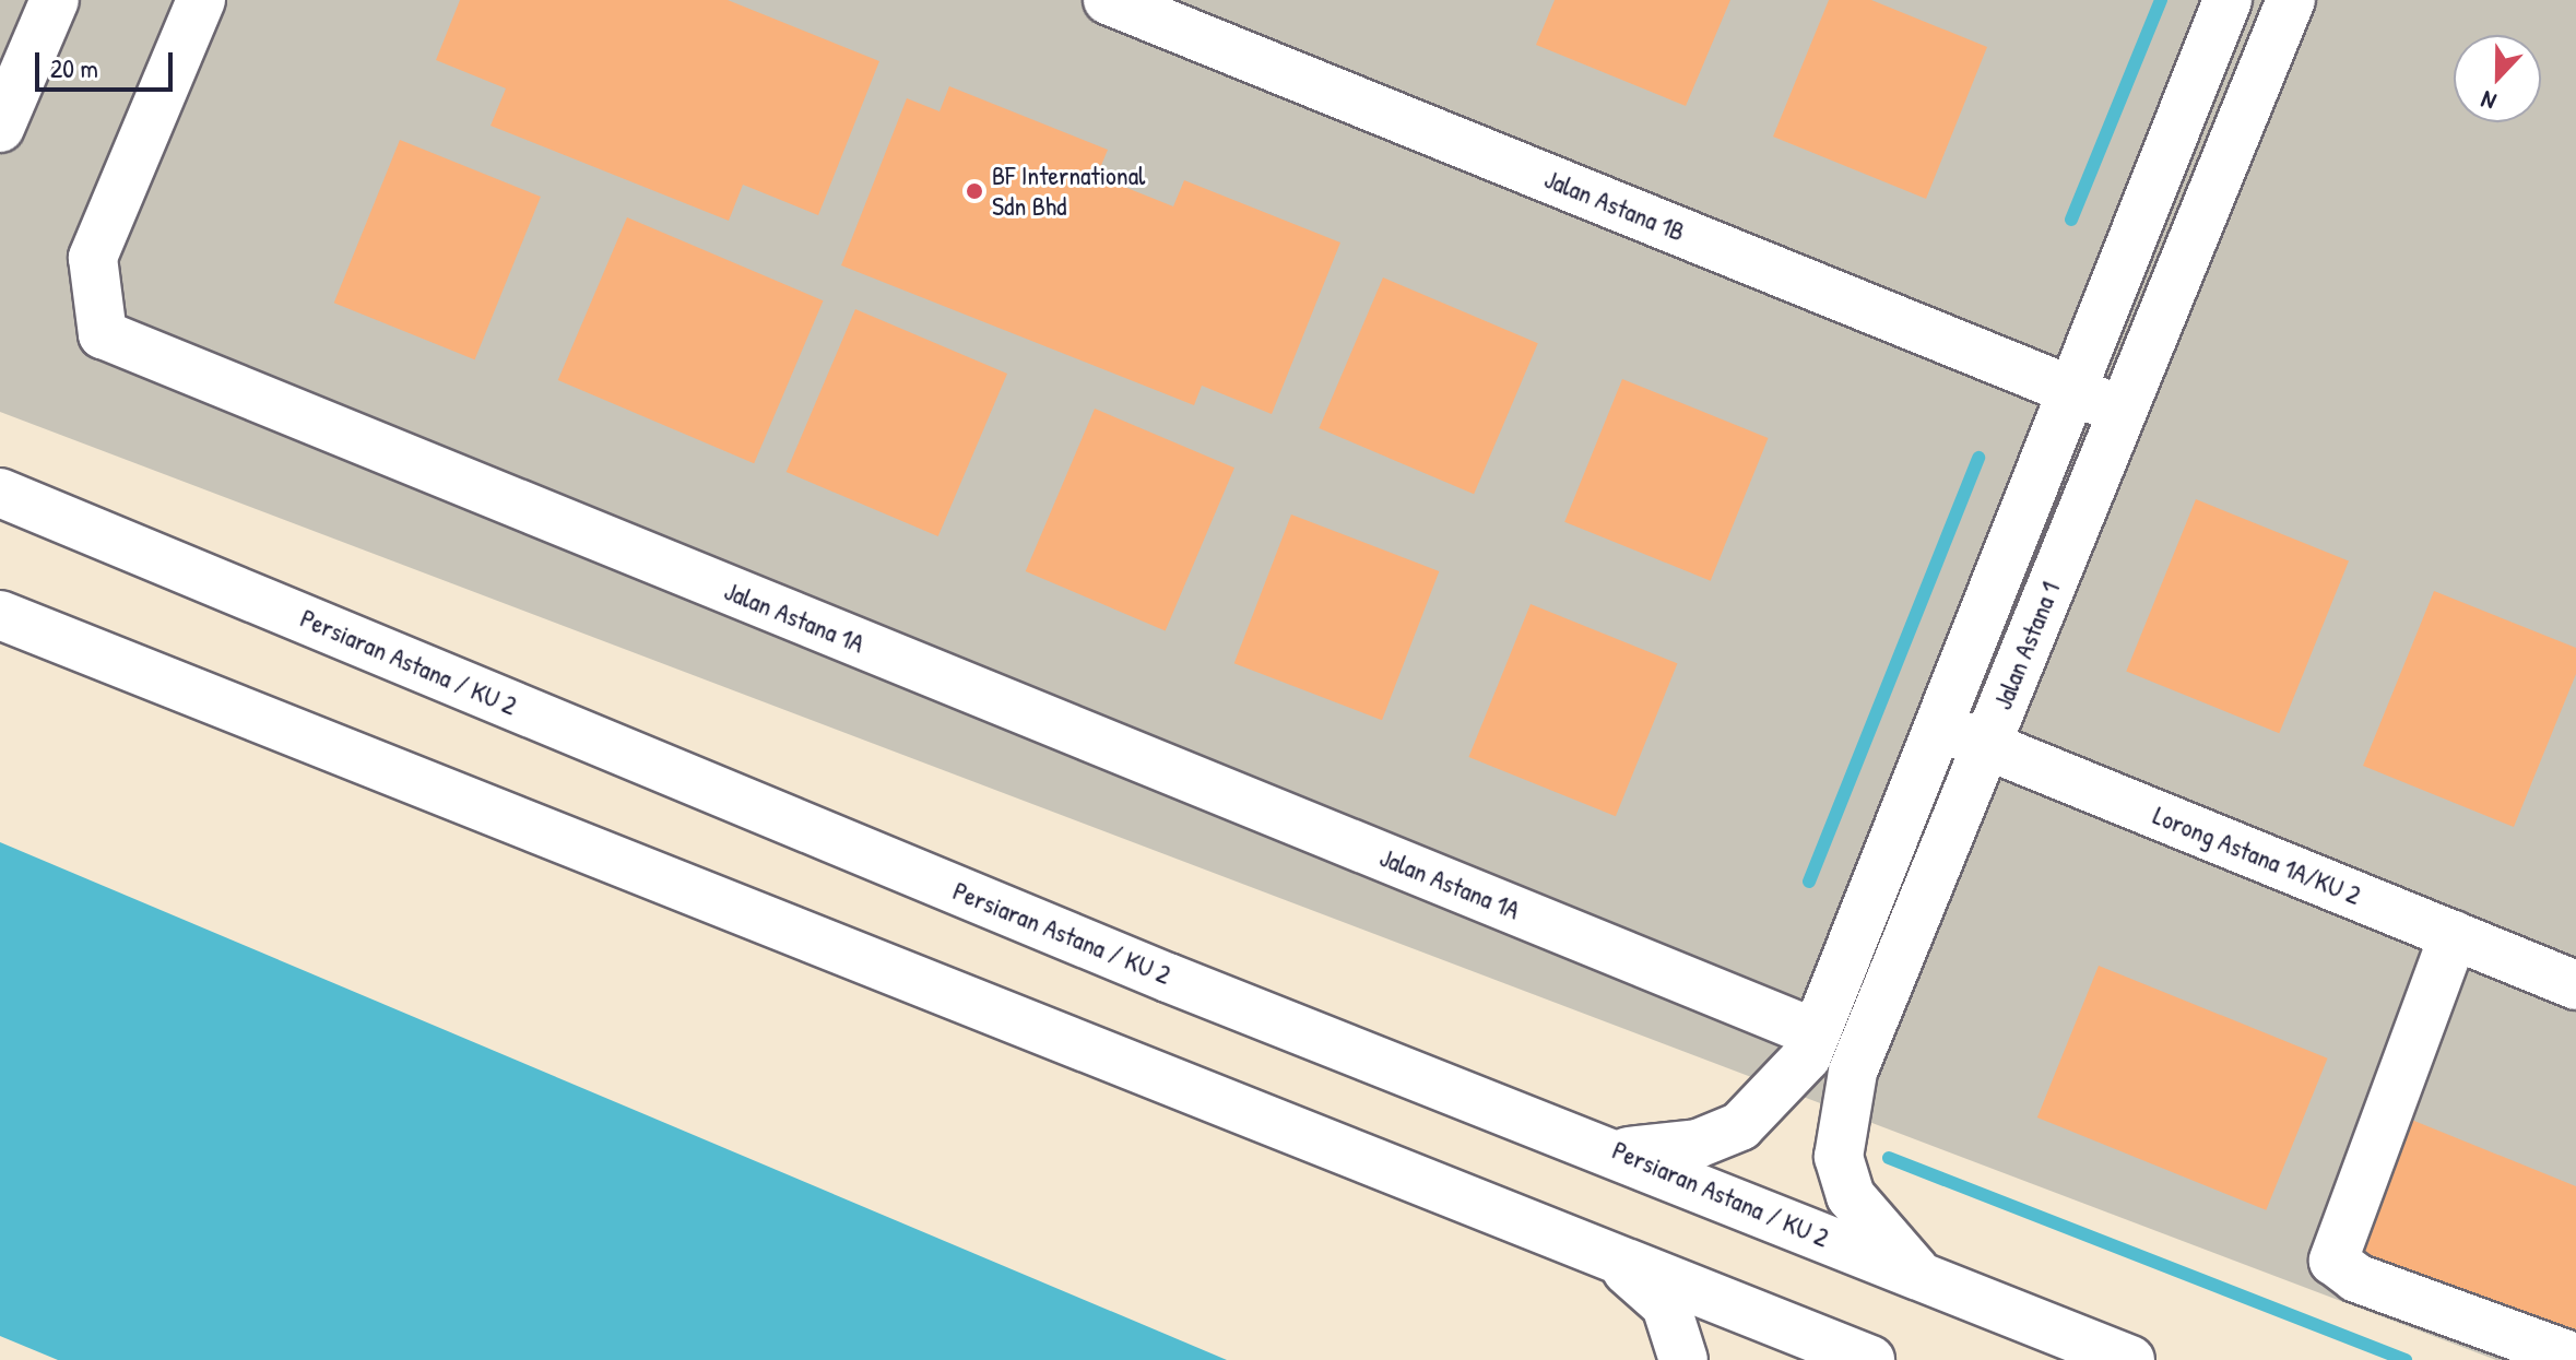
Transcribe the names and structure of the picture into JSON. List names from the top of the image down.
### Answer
{
  "streets": {
    "street": [
      "Jalan Astana 1B",
      "Jalan Astana 1A",
      "Jalan Astana 1",
      "Persiaran Astana / KU 2",
      "Lorong Astana 1A/KU 2"
    ]
  },
  "crossings": [
    ["Jalan Astana 1B", "Jalan Astana 1"],
    ["Jalan Astana 1A", "Jalan Astana 1"],
    ["Jalan Astana 1", "Persiaran Astana / KU 2"],
    ["Jalan Astana 1", "Lorong Astana 1A/KU 2"]
  ],
  "places": ["BF International Sdn Bhd"],
  "scale_bar": "20 m",
  "north": "bottom"
}
